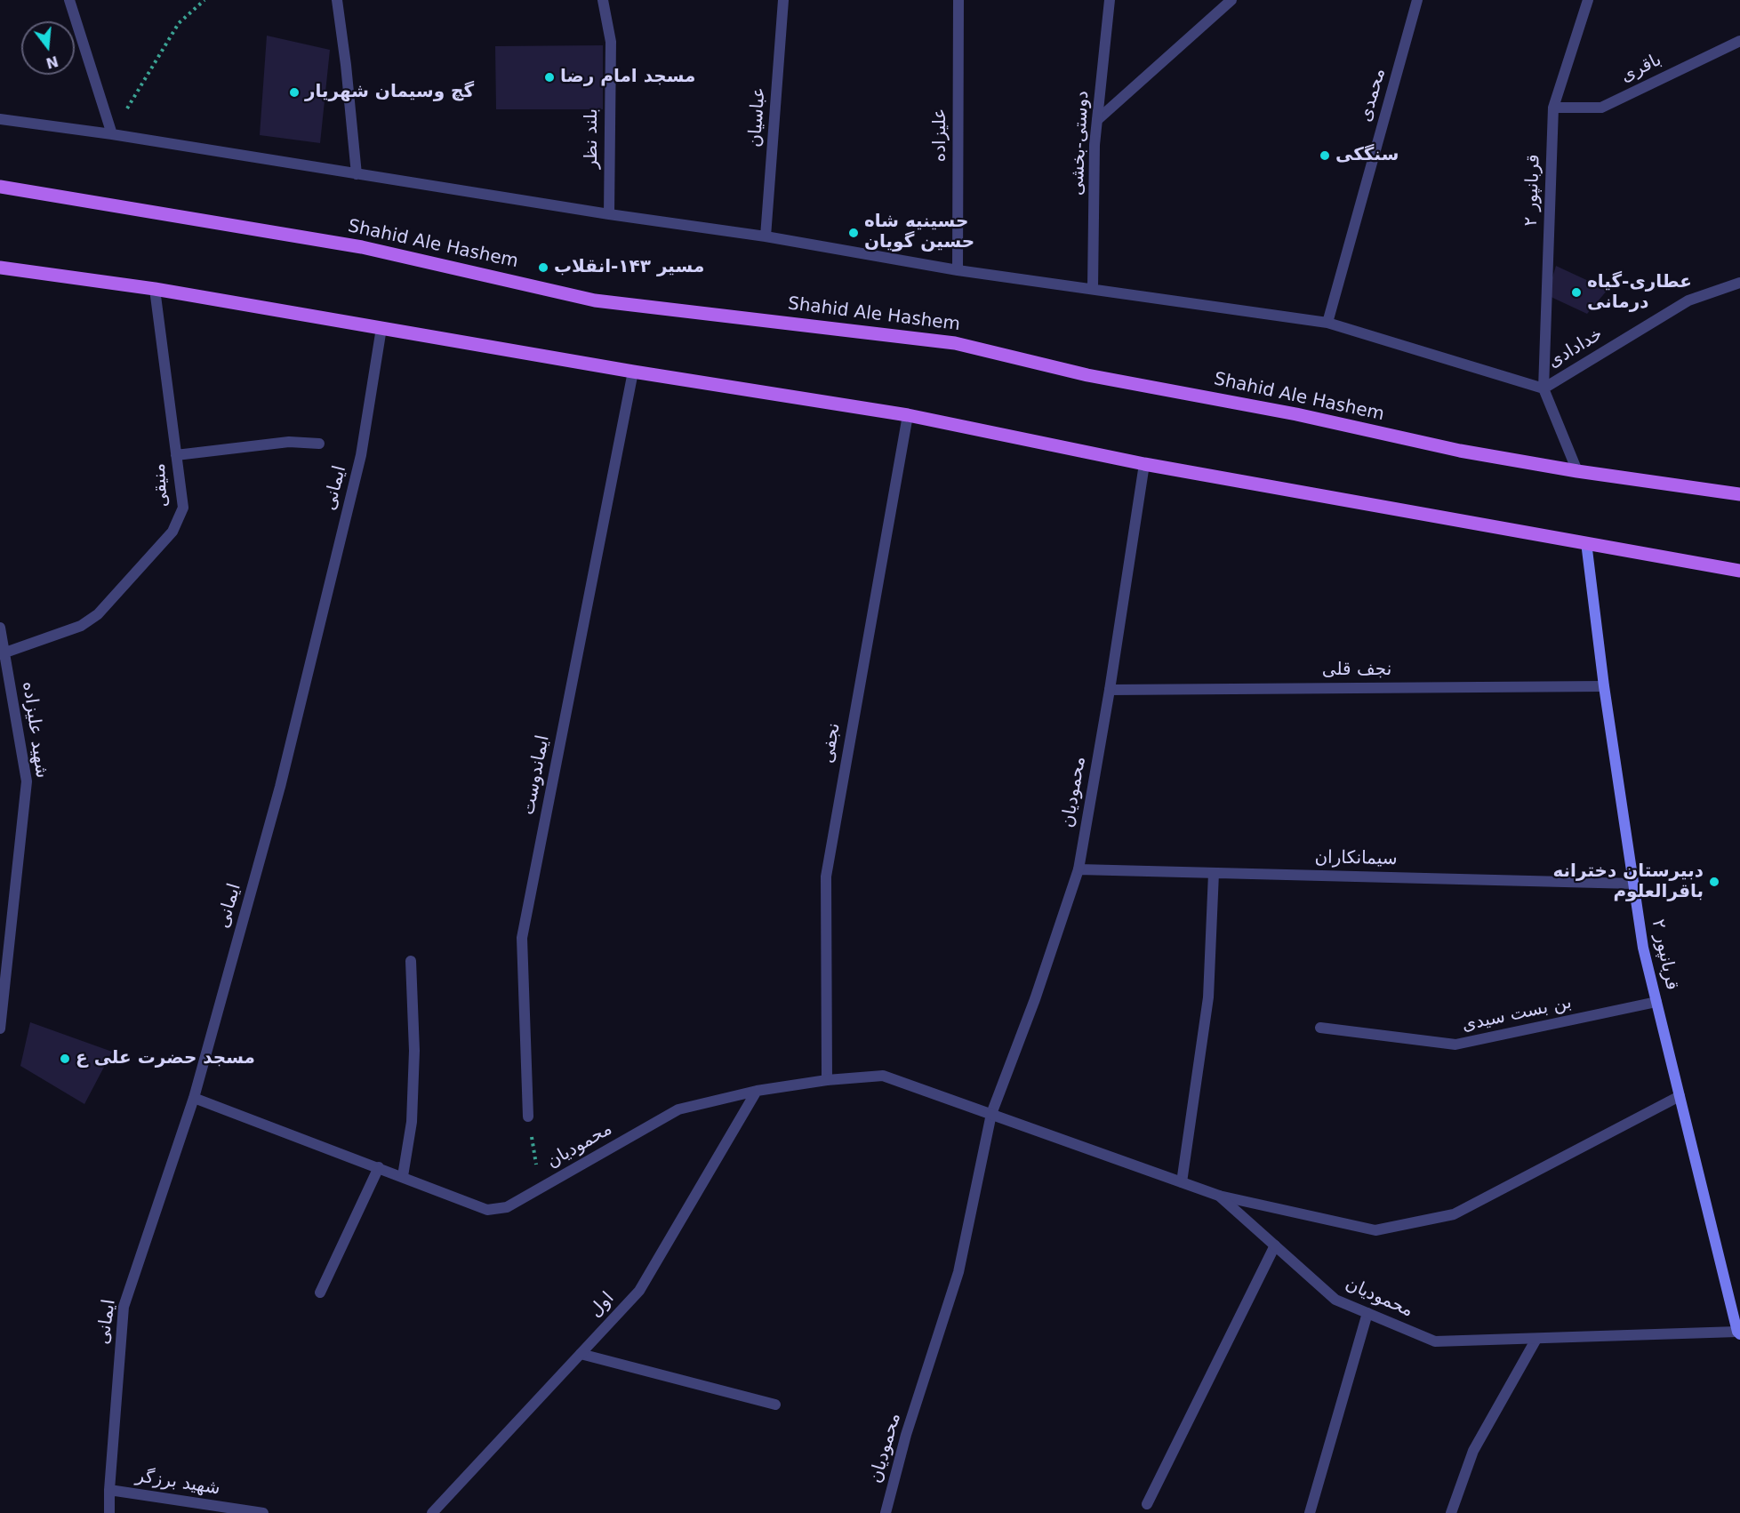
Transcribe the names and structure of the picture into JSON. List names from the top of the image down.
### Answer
{
  "streets": {
    "main road": ["Shahid Ale Hashem"],
    "street": [
      "باقری",
      "محمدی",
      "عباسیان",
      "علیزاده",
      "بلند نظر",
      "دوستی-بخشی",
      "قربانپور ۲",
      "خدادادی",
      "منیقی",
      "ایمانی",
      "نجف قلی",
      "شهید علیزاده",
      "نجفی",
      "ایماندوست",
      "محمودیان",
      "سیمانکاران",
      "بن بست سیدی",
      "اول",
      "شهید برزگر"
    ]
  },
  "crossings": [
    ["باقری", "قربانپور ۲"],
    ["قربانپور ۲", "خدادادی"],
    ["قربانپور ۲", "نجف قلی"],
    ["قربانپور ۲", "محمودیان"],
    ["قربانپور ۲", "سیمانکاران"],
    ["قربانپور ۲", "بن بست سیدی"],
    ["منیقی", "شهید علیزاده"],
    ["ایمانی", "محمودیان"],
    ["ایمانی", "شهید برزگر"],
    ["نجف قلی", "محمودیان"],
    ["نجفی", "محمودیان"],
    ["محمودیان", "سیمانکاران"],
    ["محمودیان", "اول"]
  ],
  "places": [
    "مسجد امام رضا",
    "گچ وسیمان شهریار",
    "سنگکی",
    "حسینیه شاه حسین گویان",
    "مسیر ۱۴۳-انقلاب",
    "عطاری-گیاه درمانی",
    "دبیرستان دخترانه باقرالعلوم",
    "مسجد حضرت علی ع"
  ],
  "north": "bottom"
}
